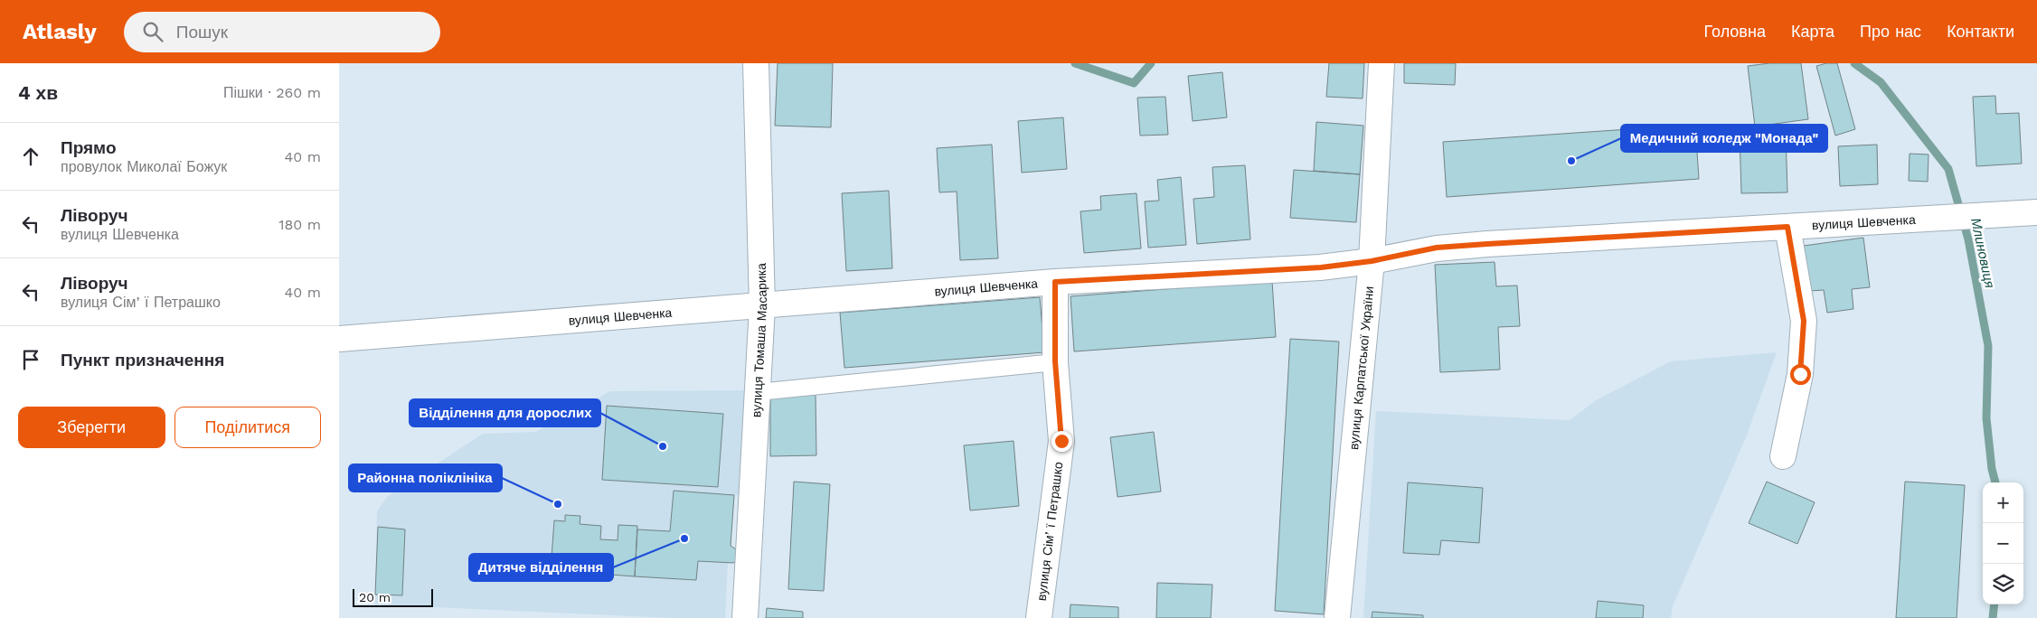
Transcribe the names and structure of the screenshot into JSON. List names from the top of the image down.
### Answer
{
  "streets": {
    "main road": [
      "вулиця Шевченка",
      "вулиця Томаша Масарика",
      "вулиця Карпатської України",
      "вулиця Сімʼї Петрашко"
    ]
  },
  "crossings": [
    ["вулиця Шевченка", "вулиця Томаша Масарика"],
    ["вулиця Шевченка", "вулиця Карпатської України"],
    ["вулиця Шевченка", "вулиця Сімʼї Петрашко"]
  ],
  "water": ["Млиновиця"],
  "places": [
    "Медичний коледж \"Монада\"",
    "Відділення для дорослих",
    "Районна поліклініка",
    "Дитяче відділення"
  ],
  "scale_bar": "20 m",
  "page": {
    "header": "Atlasly",
    "search": "Пошук",
    "nav": [
      "Головна",
      "Карта",
      "Про нас",
      "Контакти"
    ],
    "heading": ["4 хв", "Пішки · 260 m"],
    "list": [
      ["Прямо", "провулок Миколаї Божук", "40 m"],
      ["Ліворуч", "вулиця Шевченка", "180 m"],
      ["Ліворуч", "вулиця Сімʼї Петрашко", "40 m"],
      "Пункт призначення"
    ],
    "buttons": ["Зберегти", "Поділитися"],
    "map_buttons": ["+", "−"],
    "scale": "20 m"
  }
}
